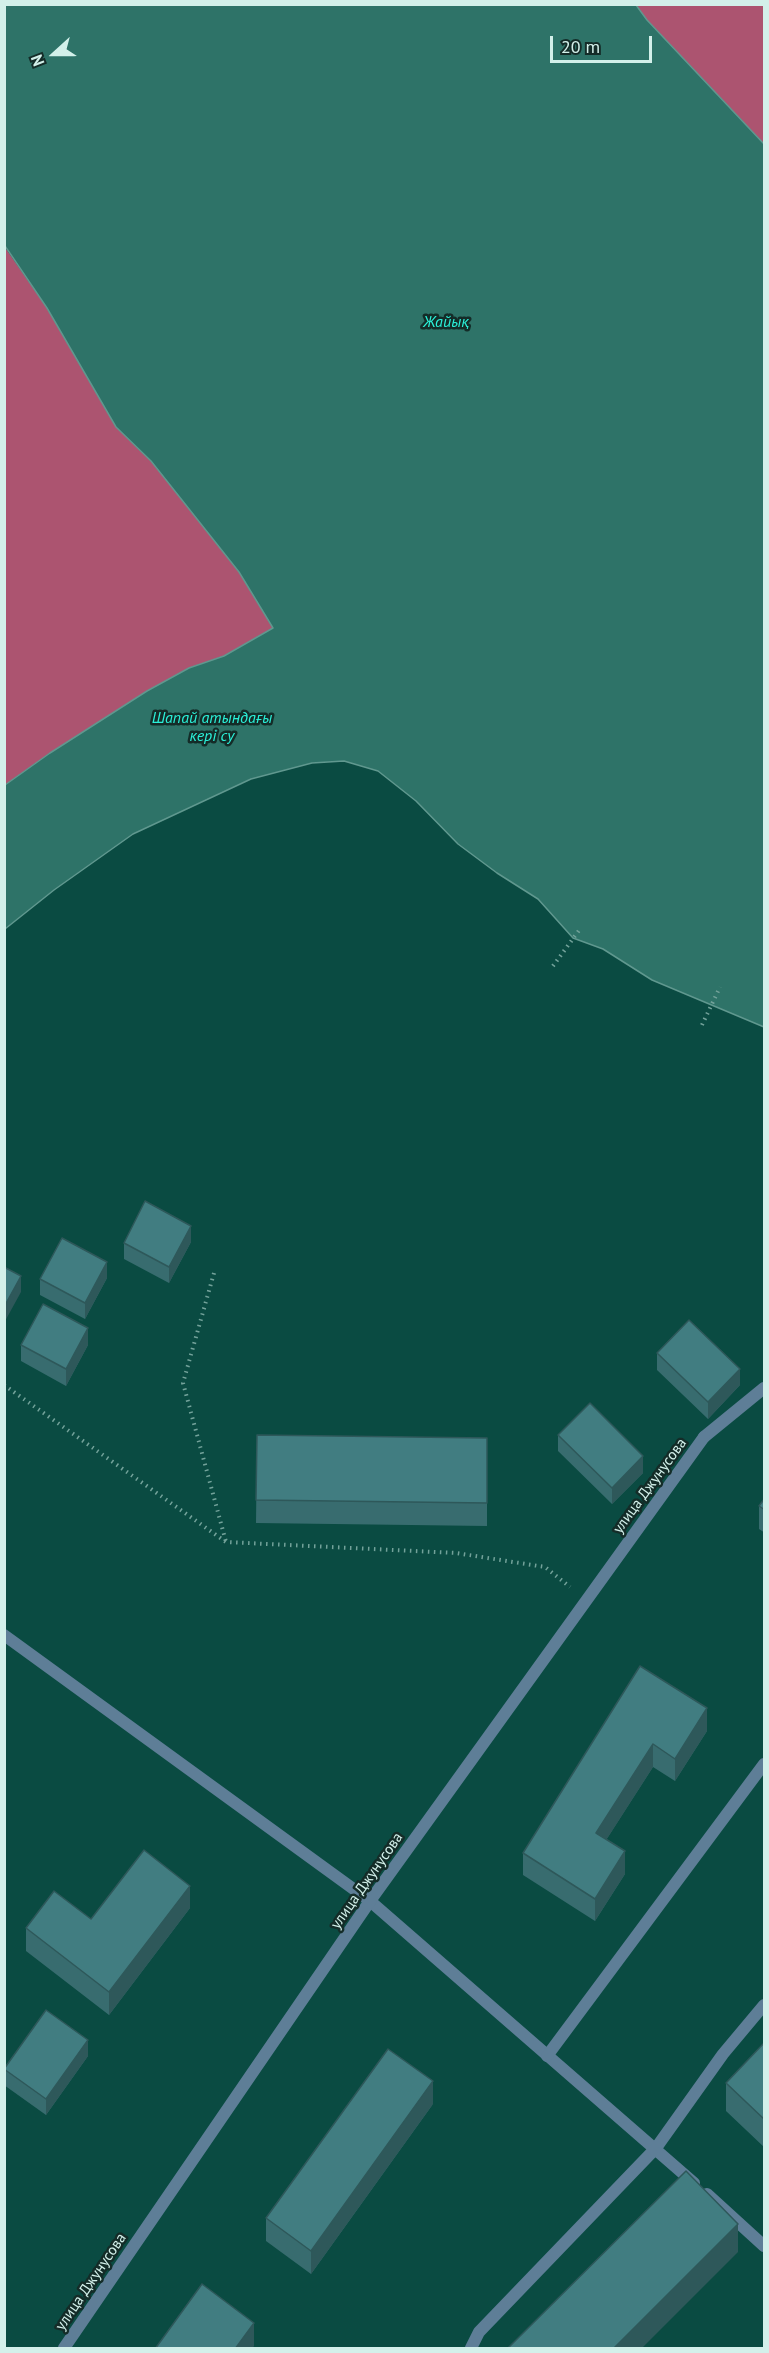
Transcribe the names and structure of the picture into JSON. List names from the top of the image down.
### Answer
{
  "streets": {
    "street": ["улица Джунусова"]
  },
  "water": ["Жайық", "Шапай атындағы кері су"],
  "scale_bar": "20 m",
  "north": "left"
}
